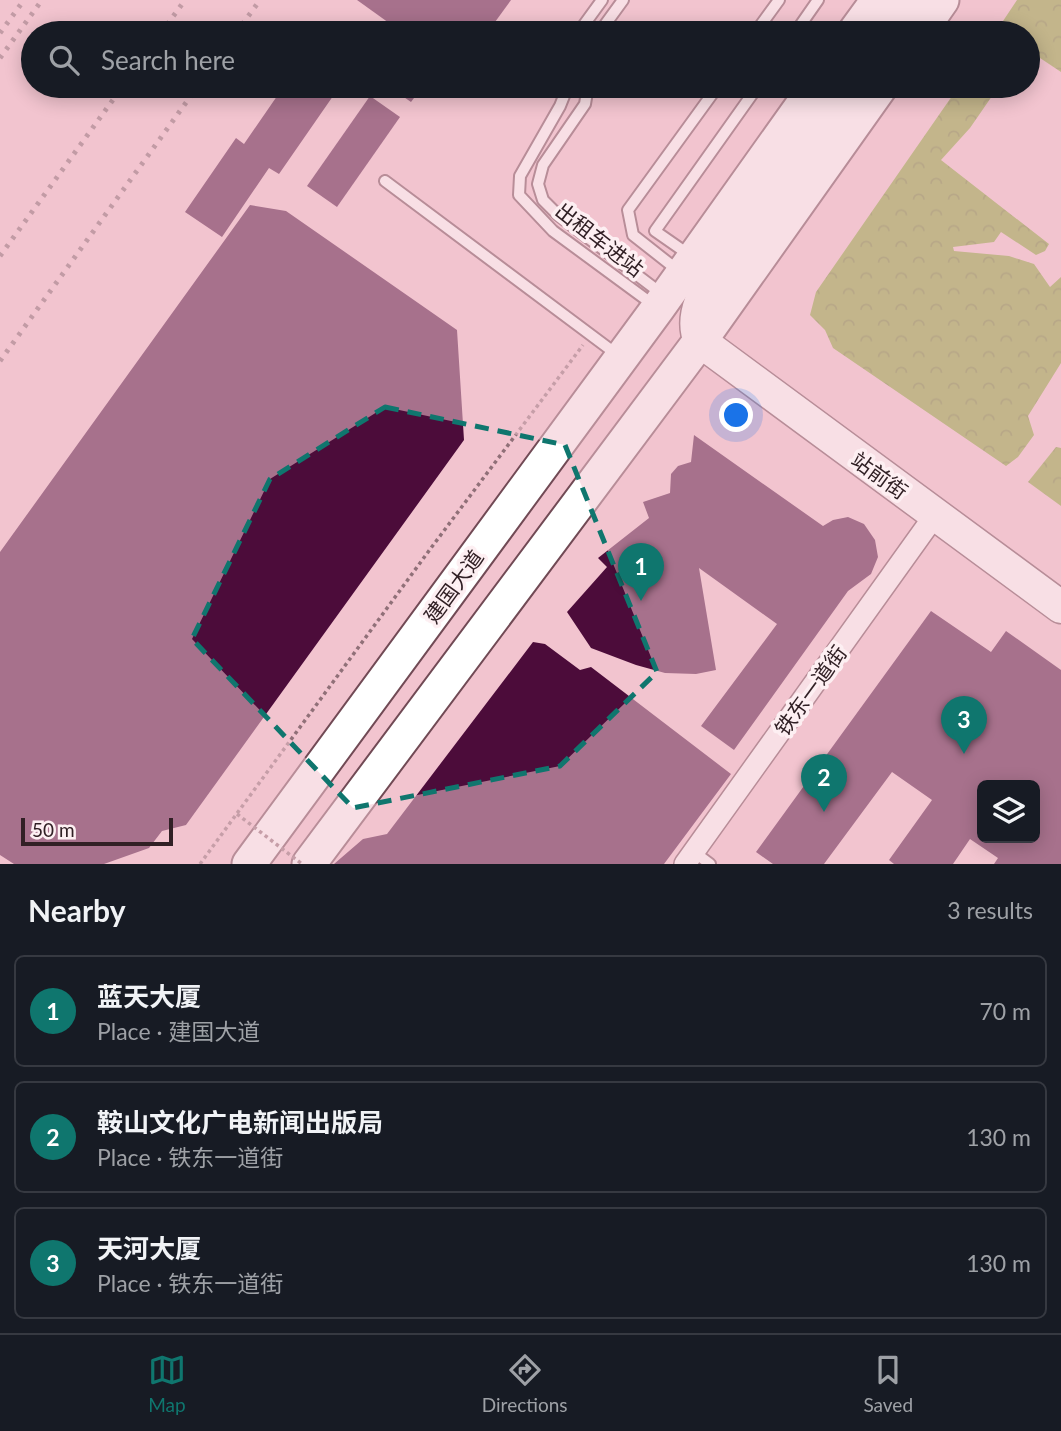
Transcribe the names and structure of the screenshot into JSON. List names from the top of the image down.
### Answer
{
  "streets": {
    "highway": ["建国大道"],
    "main road": ["站前街"],
    "street": ["铁东一道街"],
    "lane": ["出租车进站"]
  },
  "crossings": [
    ["出租车进站", "建国大道"],
    ["站前街", "铁东一道街"]
  ],
  "scale_bar": "50 m",
  "page": {
    "search": "Search here",
    "pins": ["1", "3", "2"],
    "scale": "50 m",
    "heading": ["Nearby", "3 results"],
    "list": [
      {
        "mark": "1",
        "name": "蓝天大厦",
        "note": "Place · 建国大道",
        "value": "70 m"
      },
      {
        "mark": "2",
        "name": "鞍山文化广电新闻出版局",
        "note": "Place · 铁东一道街",
        "value": "130 m"
      },
      {
        "mark": "3",
        "name": "天河大厦",
        "note": "Place · 铁东一道街",
        "value": "130 m"
      }
    ],
    "nav": ["Map", "Directions", "Saved"]
  }
}
